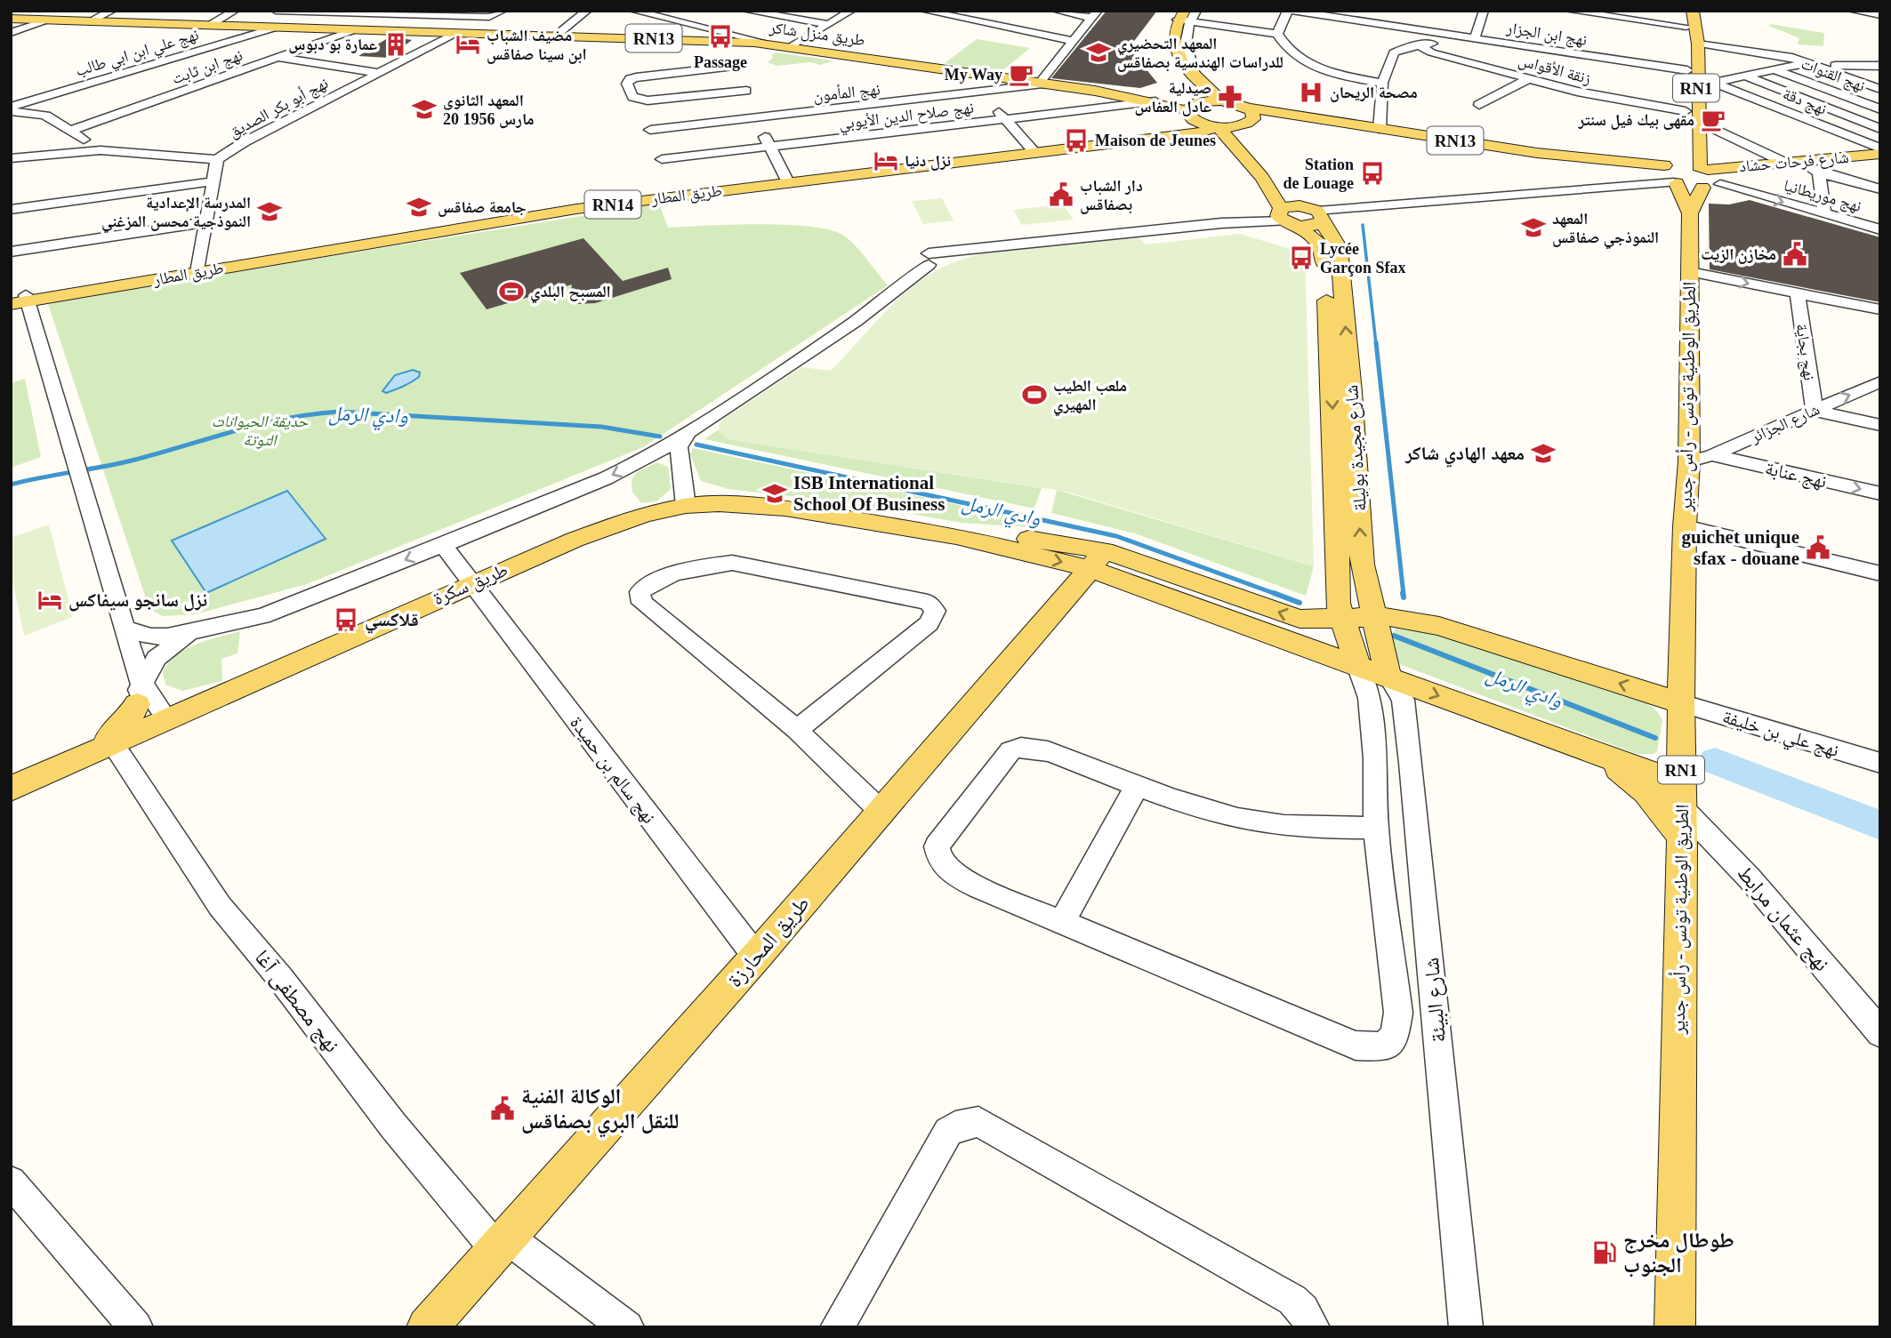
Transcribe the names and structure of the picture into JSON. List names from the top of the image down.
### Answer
{
  "streets": {
    "main road": [
      "طريق منزل شاكر",
      "RN13",
      "RN1",
      "شارع فرحات حشاد",
      "طريق المطار",
      "RN14",
      "الطريق الوطنية تونس - رأس جدير",
      "شارع مجيدة بوليلة",
      "طريق سكرة",
      "طريق المحارزة"
    ],
    "street": [
      "نهج ابن الجزار",
      "نهج علي ابن ابي طالب",
      "نهج ابن ثابت",
      "زنقة الأقواس",
      "نهج القنوات",
      "نهج المأمون",
      "نهج دقة",
      "نهج أبو بكر الصديق",
      "نهج صلاح الدين الأيوبي",
      "نهج موريطانيا",
      "نهج بجاية",
      "شارع الجزائر",
      "نهج عنابة",
      "نهج علي بن خليفة",
      "نهج سالم بن حميدة",
      "نهج عثمان مرابط",
      "شارع البيئة",
      "نهج مصطفى آغا"
    ]
  },
  "crossings": [
    ["طريق منزل شاكر", "نهج علي ابن ابي طالب"],
    ["طريق منزل شاكر", "نهج ابن ثابت"],
    ["طريق منزل شاكر", "نهج المأمون"],
    ["طريق منزل شاكر", "نهج أبو بكر الصديق"],
    ["طريق منزل شاكر", "نهج صلاح الدين الأيوبي"],
    ["طريق منزل شاكر", "طريق المطار"],
    ["نهج ابن الجزار", "RN1"],
    ["RN13", "الطريق الوطنية تونس - رأس جدير"],
    ["RN13", "شارع مجيدة بوليلة"],
    ["زنقة الأقواس", "RN1"],
    ["زنقة الأقواس", "شارع فرحات حشاد"],
    ["RN1", "شارع فرحات حشاد"],
    ["RN1", "نهج موريطانيا"],
    ["نهج أبو بكر الصديق", "طريق المطار"],
    ["شارع فرحات حشاد", "نهج موريطانيا"],
    ["طريق المطار", "شارع مجيدة بوليلة"],
    ["نهج بجاية", "شارع الجزائر"],
    ["الطريق الوطنية تونس - رأس جدير", "شارع الجزائر"],
    ["الطريق الوطنية تونس - رأس جدير", "نهج عنابة"],
    ["الطريق الوطنية تونس - رأس جدير", "نهج علي بن خليفة"],
    ["الطريق الوطنية تونس - رأس جدير", "نهج عثمان مرابط"],
    ["شارع الجزائر", "نهج عنابة"],
    ["شارع مجيدة بوليلة", "شارع البيئة"],
    ["طريق سكرة", "نهج سالم بن حميدة"],
    ["طريق سكرة", "طريق المحارزة"],
    ["طريق سكرة", "نهج مصطفى آغا"],
    ["نهج سالم بن حميدة", "طريق المحارزة"],
    ["طريق المحارزة", "نهج مصطفى آغا"]
  ],
  "one_way": ["شارع الجزائر"],
  "water": ["وادي الرمل"],
  "parks": ["حديقة الحيوانات التوتة"],
  "places": {
    "bus stop": [
      "Passage",
      "Maison de Jeunes",
      "Station de Louage",
      "Lycée Garçon Sfax",
      "قلاكسي"
    ],
    "building": ["عمارة بو دبوس"],
    "hotel": ["مضيف الشباب ابن سينا صفاقس", "نزل دنيا", "نزل سانجو سيفاكس"],
    "school or university": [
      "المعهد التحضيري للدراسات الهندسية بصفاقس",
      "المعهد الثانوي 20 مارس 1956",
      "جامعة صفاقس",
      "المدرسة الإعدادية النموذجية محسن المزغني",
      "المعهد النموذجي صفاقس",
      "معهد الهادي شاكر",
      "ISB International School Of Business"
    ],
    "cafe": ["My Way", "مقهى بيك فيل سنتر"],
    "hospital": ["مصحة الريحان"],
    "pharmacy": ["صيدلية عادل العفاس"],
    "public building": [
      "دار الشباب بصفاقس",
      "مخازن الزيت",
      "guichet unique sfax - douane",
      "الوكالة الفنية للنقل البري بصفاقس"
    ],
    "sports": ["المسبح البلدي", "ملعب الطيب المهيري"],
    "fuel station": ["طوطال مخرج الجنوب"]
  }
}
